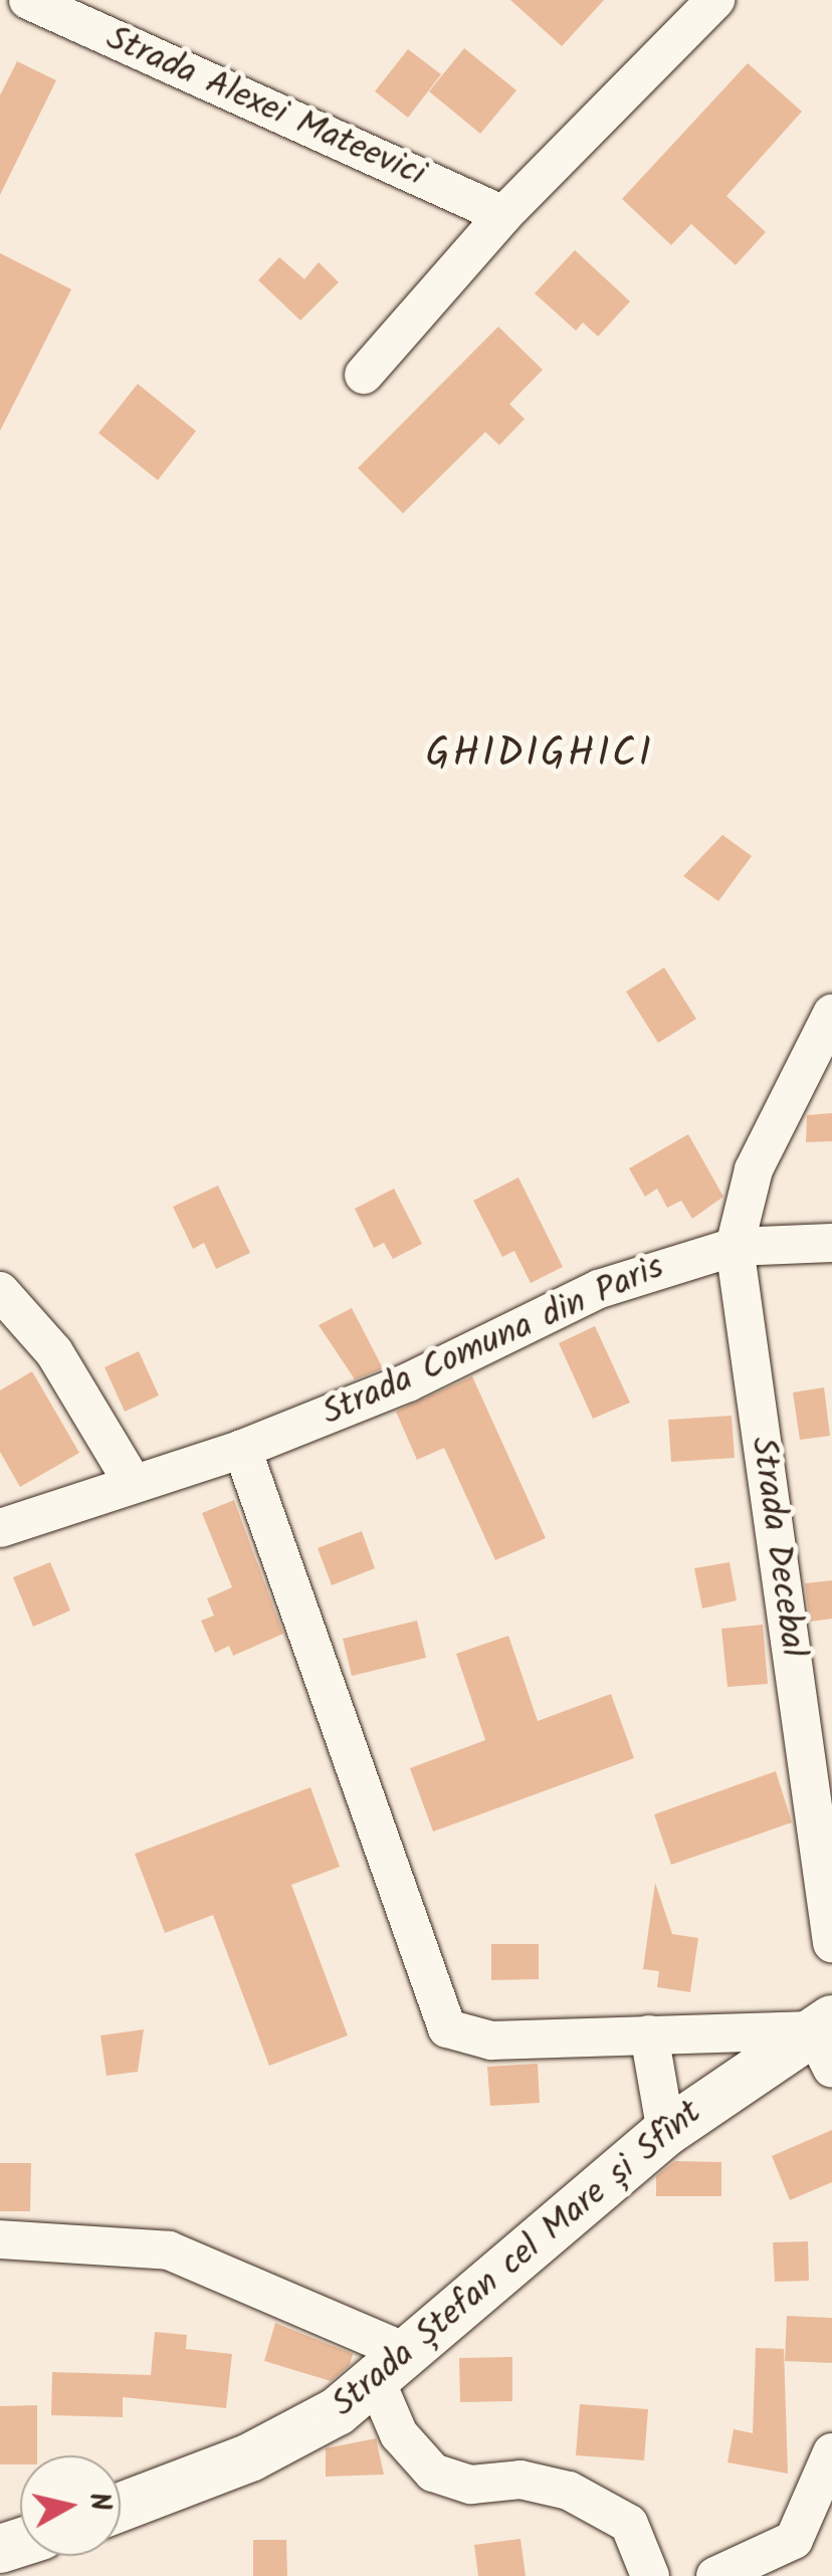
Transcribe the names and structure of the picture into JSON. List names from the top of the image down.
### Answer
{
  "streets": {
    "street": [
      "Strada Alexei Mateevici",
      "Strada Comuna din Paris",
      "Strada Decebal",
      "Strada Ștefan cel Mare și Sfînt"
    ]
  },
  "crossings": [
    ["Strada Comuna din Paris", "Strada Decebal"],
    ["Strada Comuna din Paris", "Strada Ștefan cel Mare și Sfînt"]
  ],
  "districts": ["GHIDIGHICI"],
  "north": "right"
}
